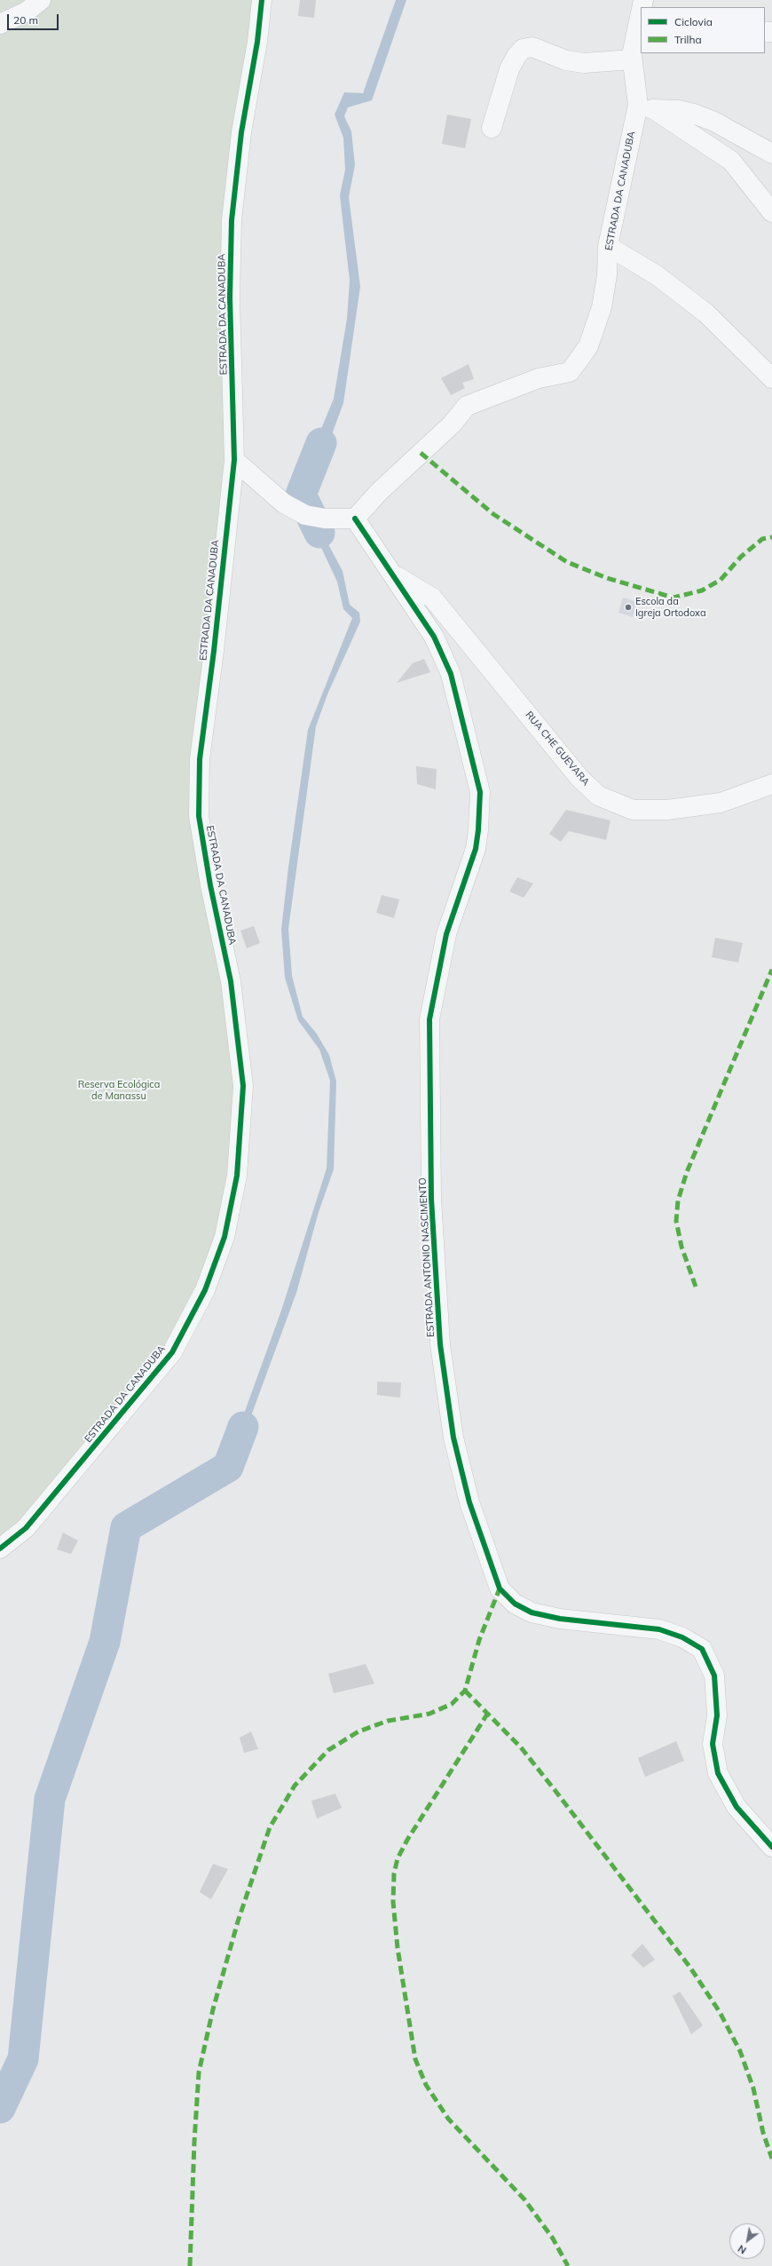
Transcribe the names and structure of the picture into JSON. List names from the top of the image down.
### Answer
{
  "streets": {
    "street": ["ESTRADA DA CANADUBA", "RUA CHE GUEVARA", "ESTRADA ANTONIO NASCIMENTO"]
  },
  "crossings": [
    ["ESTRADA DA CANADUBA", "ESTRADA ANTONIO NASCIMENTO"],
    ["RUA CHE GUEVARA", "ESTRADA ANTONIO NASCIMENTO"]
  ],
  "parks": ["Reserva Ecológica de Manassu"],
  "places": ["Escola da Igreja Ortodoxa"],
  "legend": ["Ciclovia", "Trilha"],
  "scale_bar": "20 m",
  "north": "bottom left"
}
